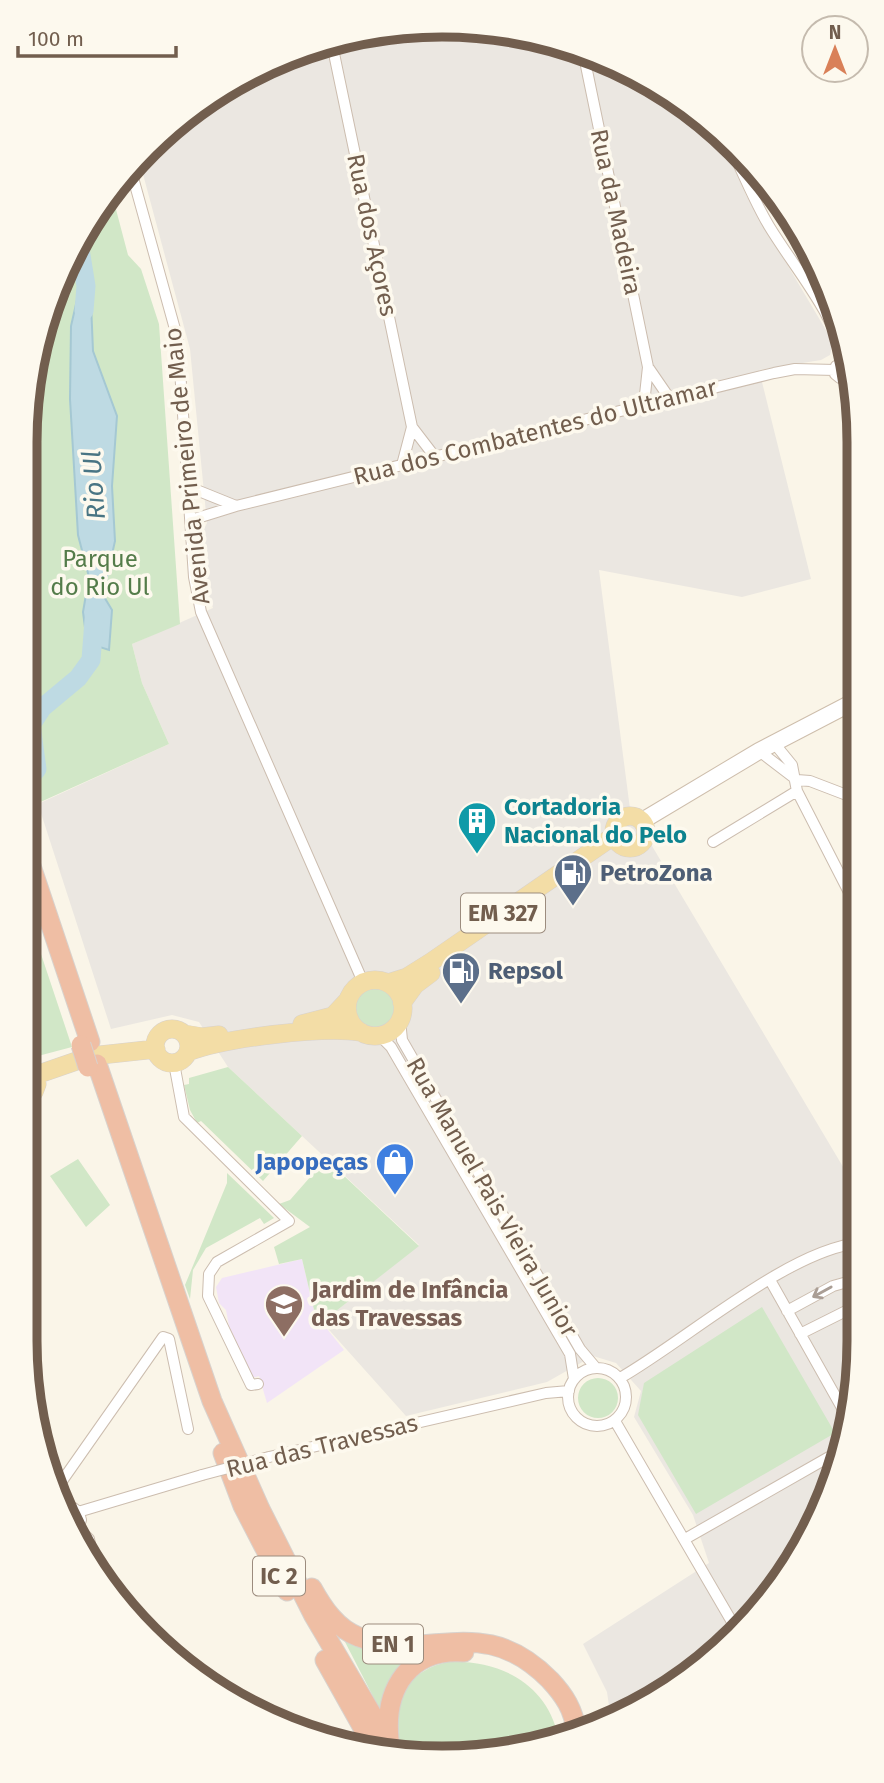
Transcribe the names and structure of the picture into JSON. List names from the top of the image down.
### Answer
{
  "streets": {
    "highway": ["IC 2", "EN 1"],
    "main road": ["EM 327"],
    "street": [
      "Rua da Madeira",
      "Rua dos Açores",
      "Rua dos Combatentes do Ultramar",
      "Avenida Primeiro de Maio",
      "Rua Manuel Pais Vieira Junior",
      "Rua das Travessas"
    ]
  },
  "crossings": [
    ["Rua da Madeira", "Rua dos Combatentes do Ultramar"],
    ["Rua dos Açores", "Rua dos Combatentes do Ultramar"],
    ["Rua dos Combatentes do Ultramar", "Avenida Primeiro de Maio"],
    ["Avenida Primeiro de Maio", "EM 327"],
    ["Avenida Primeiro de Maio", "Rua Manuel Pais Vieira Junior"],
    ["EM 327", "Rua Manuel Pais Vieira Junior"],
    ["Rua Manuel Pais Vieira Junior", "Rua das Travessas"],
    ["IC 2", "EN 1"]
  ],
  "water": ["Rio Ul"],
  "parks": ["Parque do Rio Ul"],
  "places": {
    "building": ["Cortadoria Nacional do Pelo"],
    "fuel station": ["PetroZona", "Repsol"],
    "shop": ["Japopeças"],
    "school or university": ["Jardim de Infância das Travessas"]
  },
  "scale_bar": "100 m",
  "north": "top"
}
